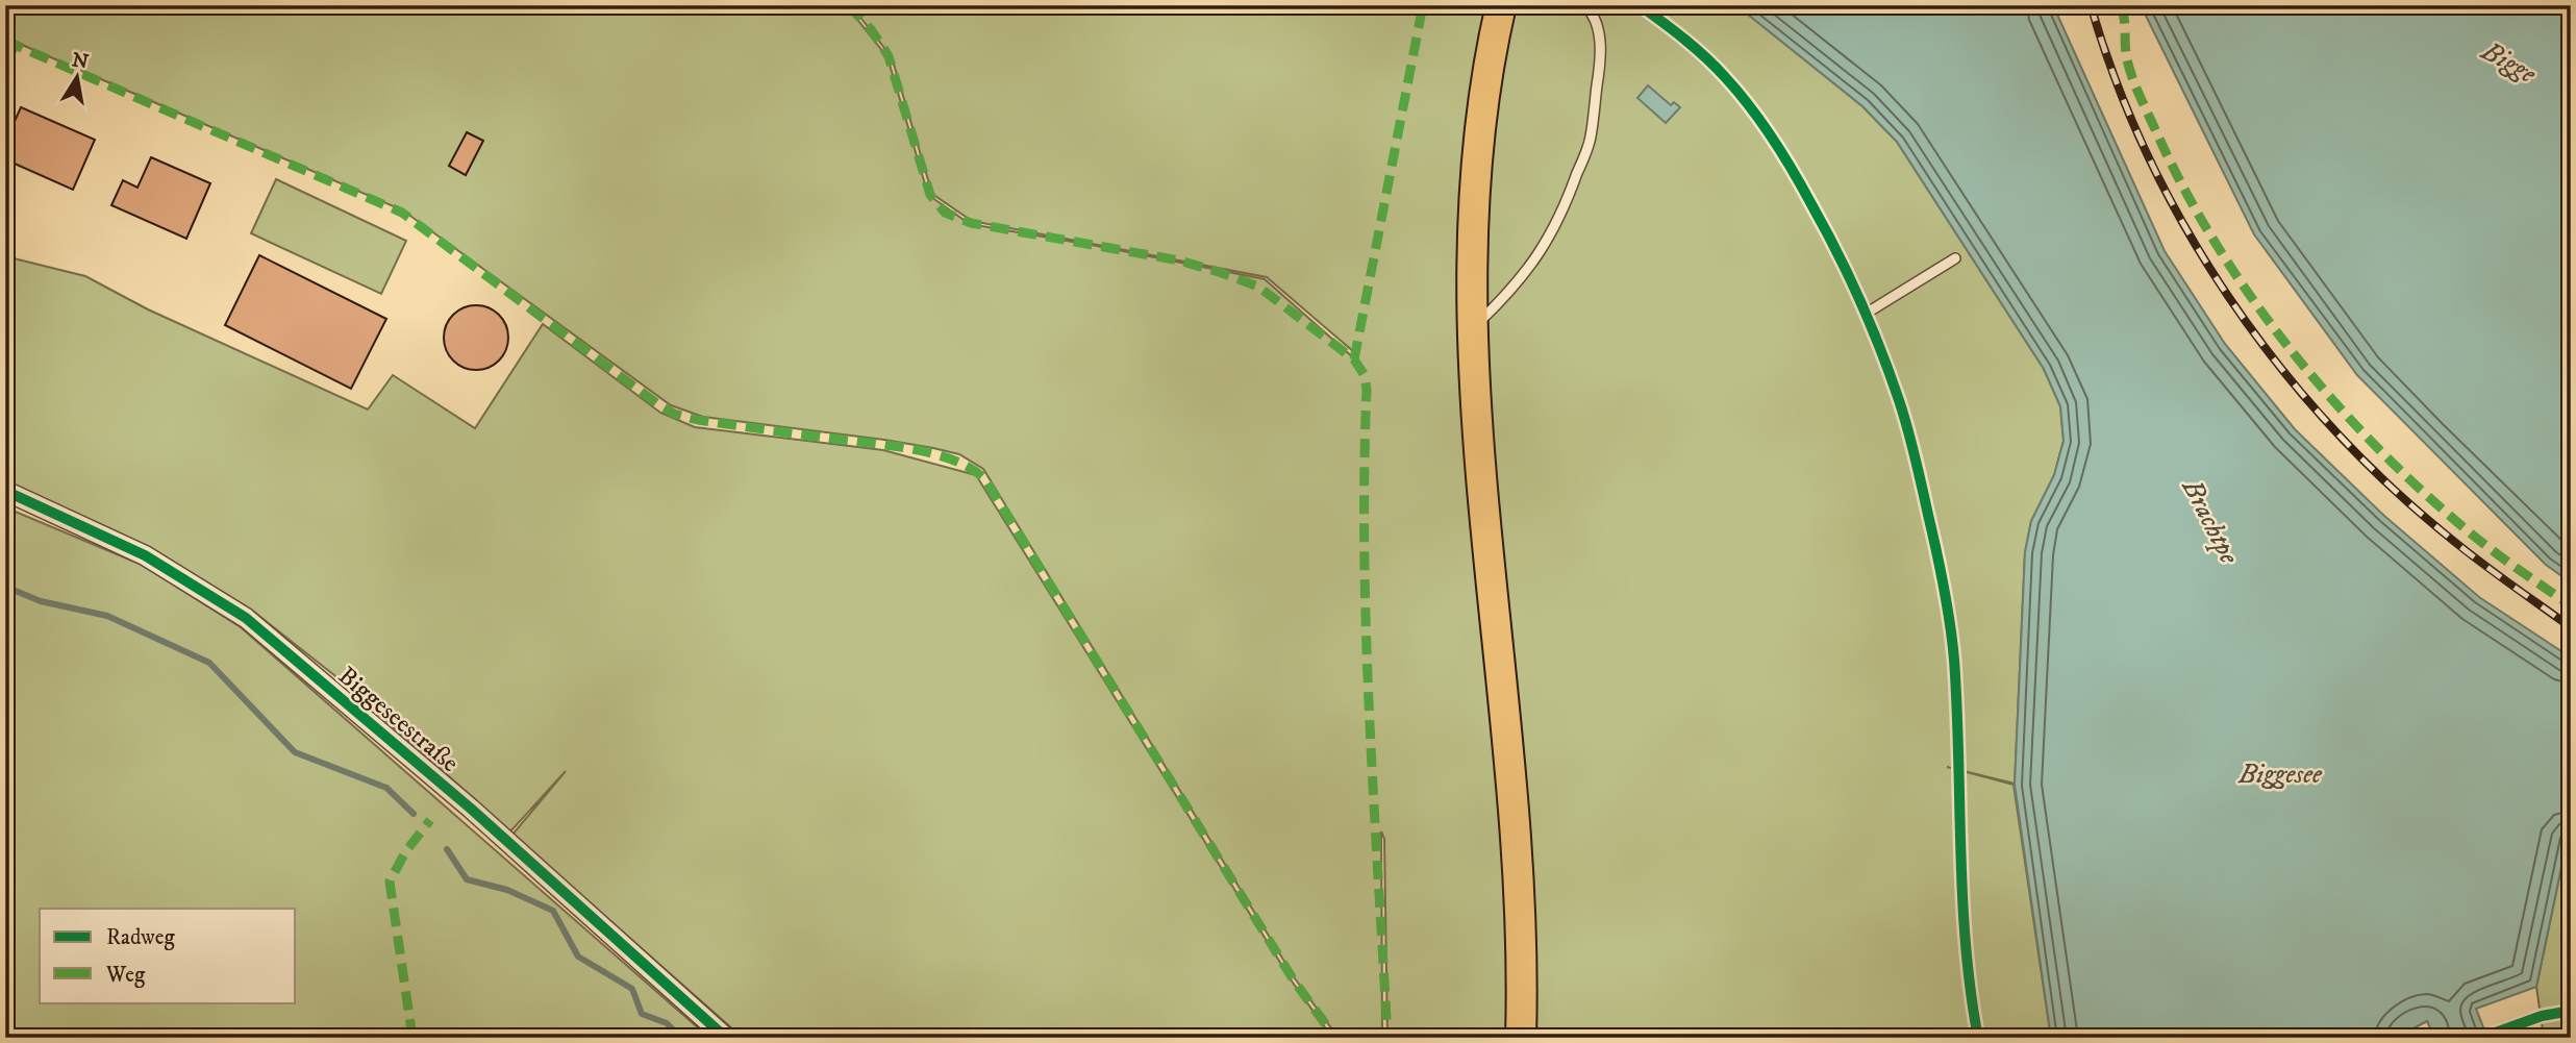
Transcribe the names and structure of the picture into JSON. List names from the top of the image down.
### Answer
{
  "streets": {
    "street": ["Biggeseestraße"]
  },
  "water": ["Bigge", "Brachtpe", "Biggesee"],
  "legend": ["Radweg", "Weg"],
  "north": "top"
}
